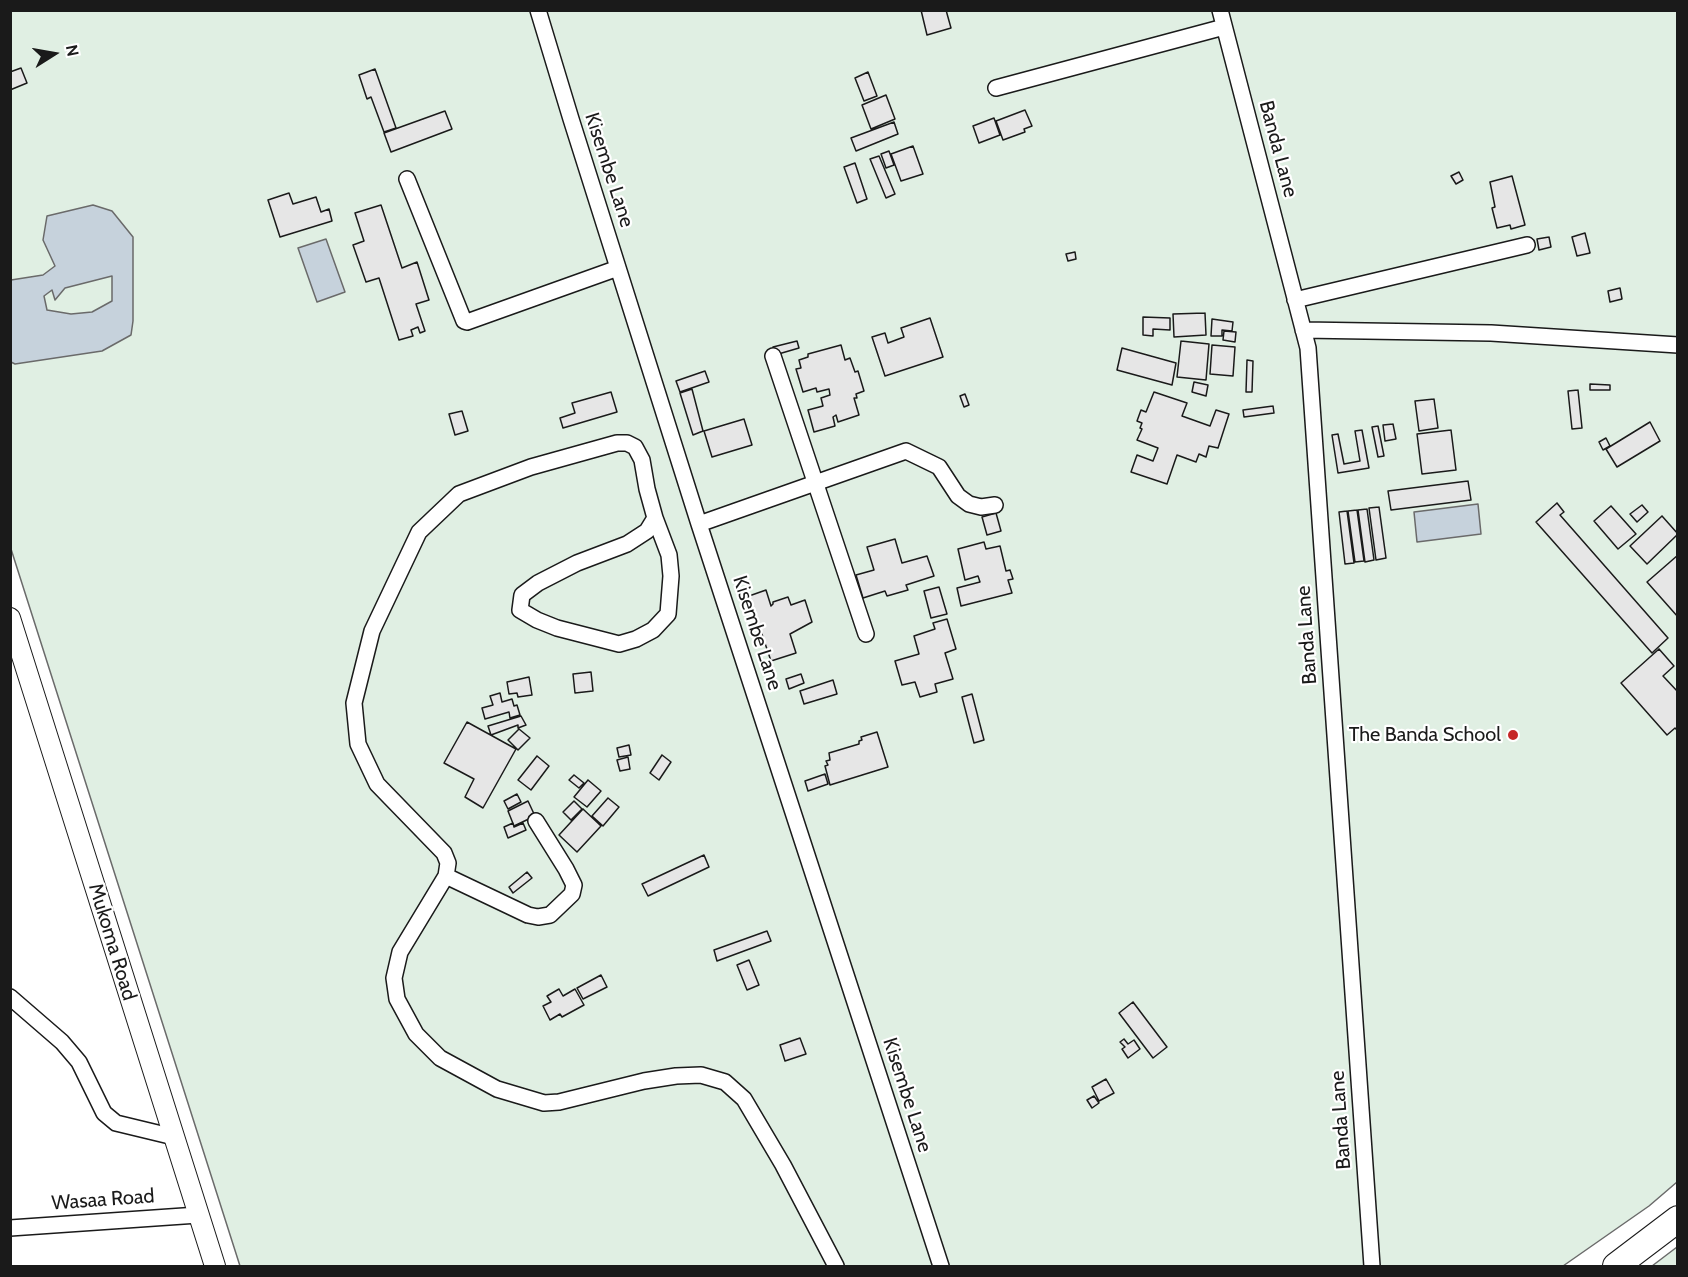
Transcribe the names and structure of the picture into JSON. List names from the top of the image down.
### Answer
{
  "streets": {
    "street": [
      "Banda Lane",
      "Kisembe Lane",
      "Mukoma Road",
      "Wasaa Road"
    ]
  },
  "crossings": [
    ["Mukoma Road", "Wasaa Road"]
  ],
  "places": ["The Banda School"],
  "north": "right"
}
